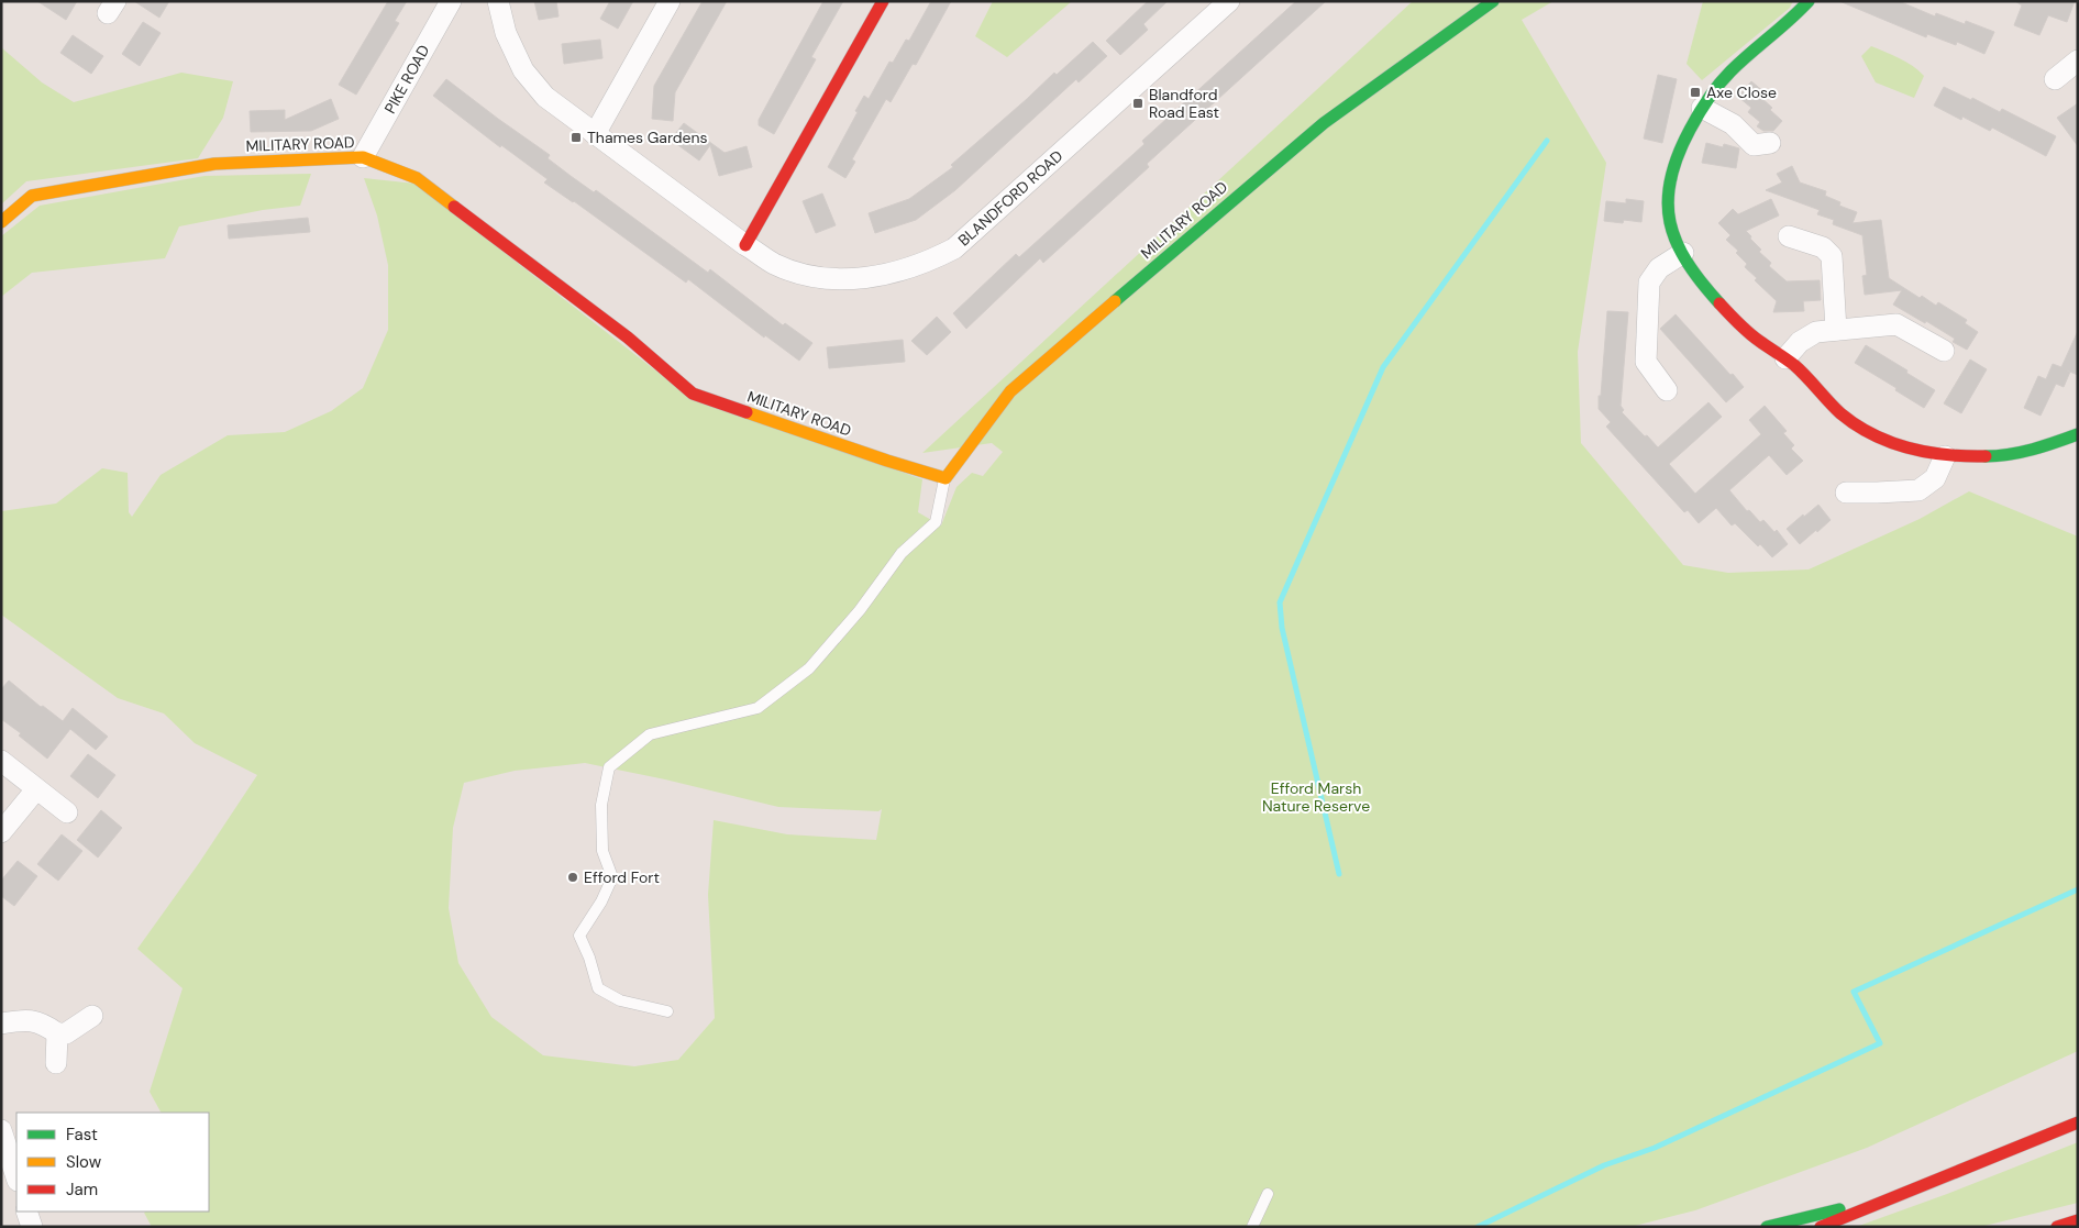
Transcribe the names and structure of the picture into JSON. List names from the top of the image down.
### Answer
{
  "streets": {
    "main road": ["MILITARY ROAD"],
    "street": ["PIKE ROAD", "BLANDFORD ROAD"]
  },
  "crossings": [
    ["PIKE ROAD", "MILITARY ROAD"]
  ],
  "parks": ["Efford Marsh Nature Reserve"],
  "places": {
    "transit": ["Axe Close", "Blandford Road East", "Thames Gardens"],
    "other": ["Efford Fort"]
  },
  "legend": ["Fast", "Slow", "Jam"]
}
